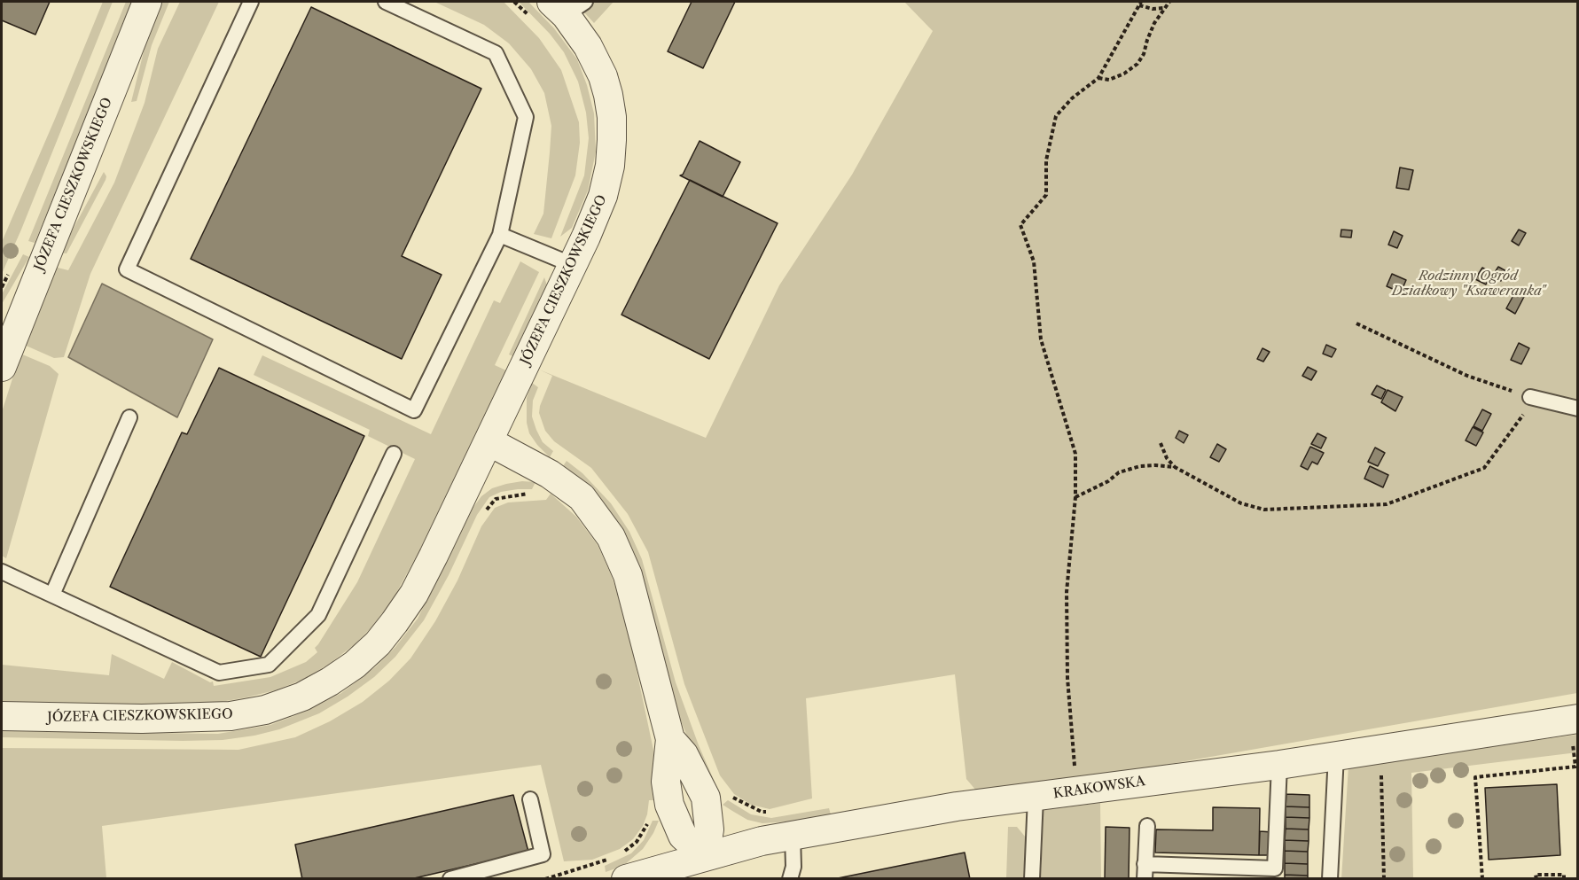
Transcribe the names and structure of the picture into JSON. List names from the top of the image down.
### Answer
{
  "streets": {
    "street": ["JÓZEFA CIESZKOWSKIEGO", "KRAKOWSKA"]
  },
  "parks": ["Rodzinny Ogród Działkowy \"Ksaweranka\""]
}
